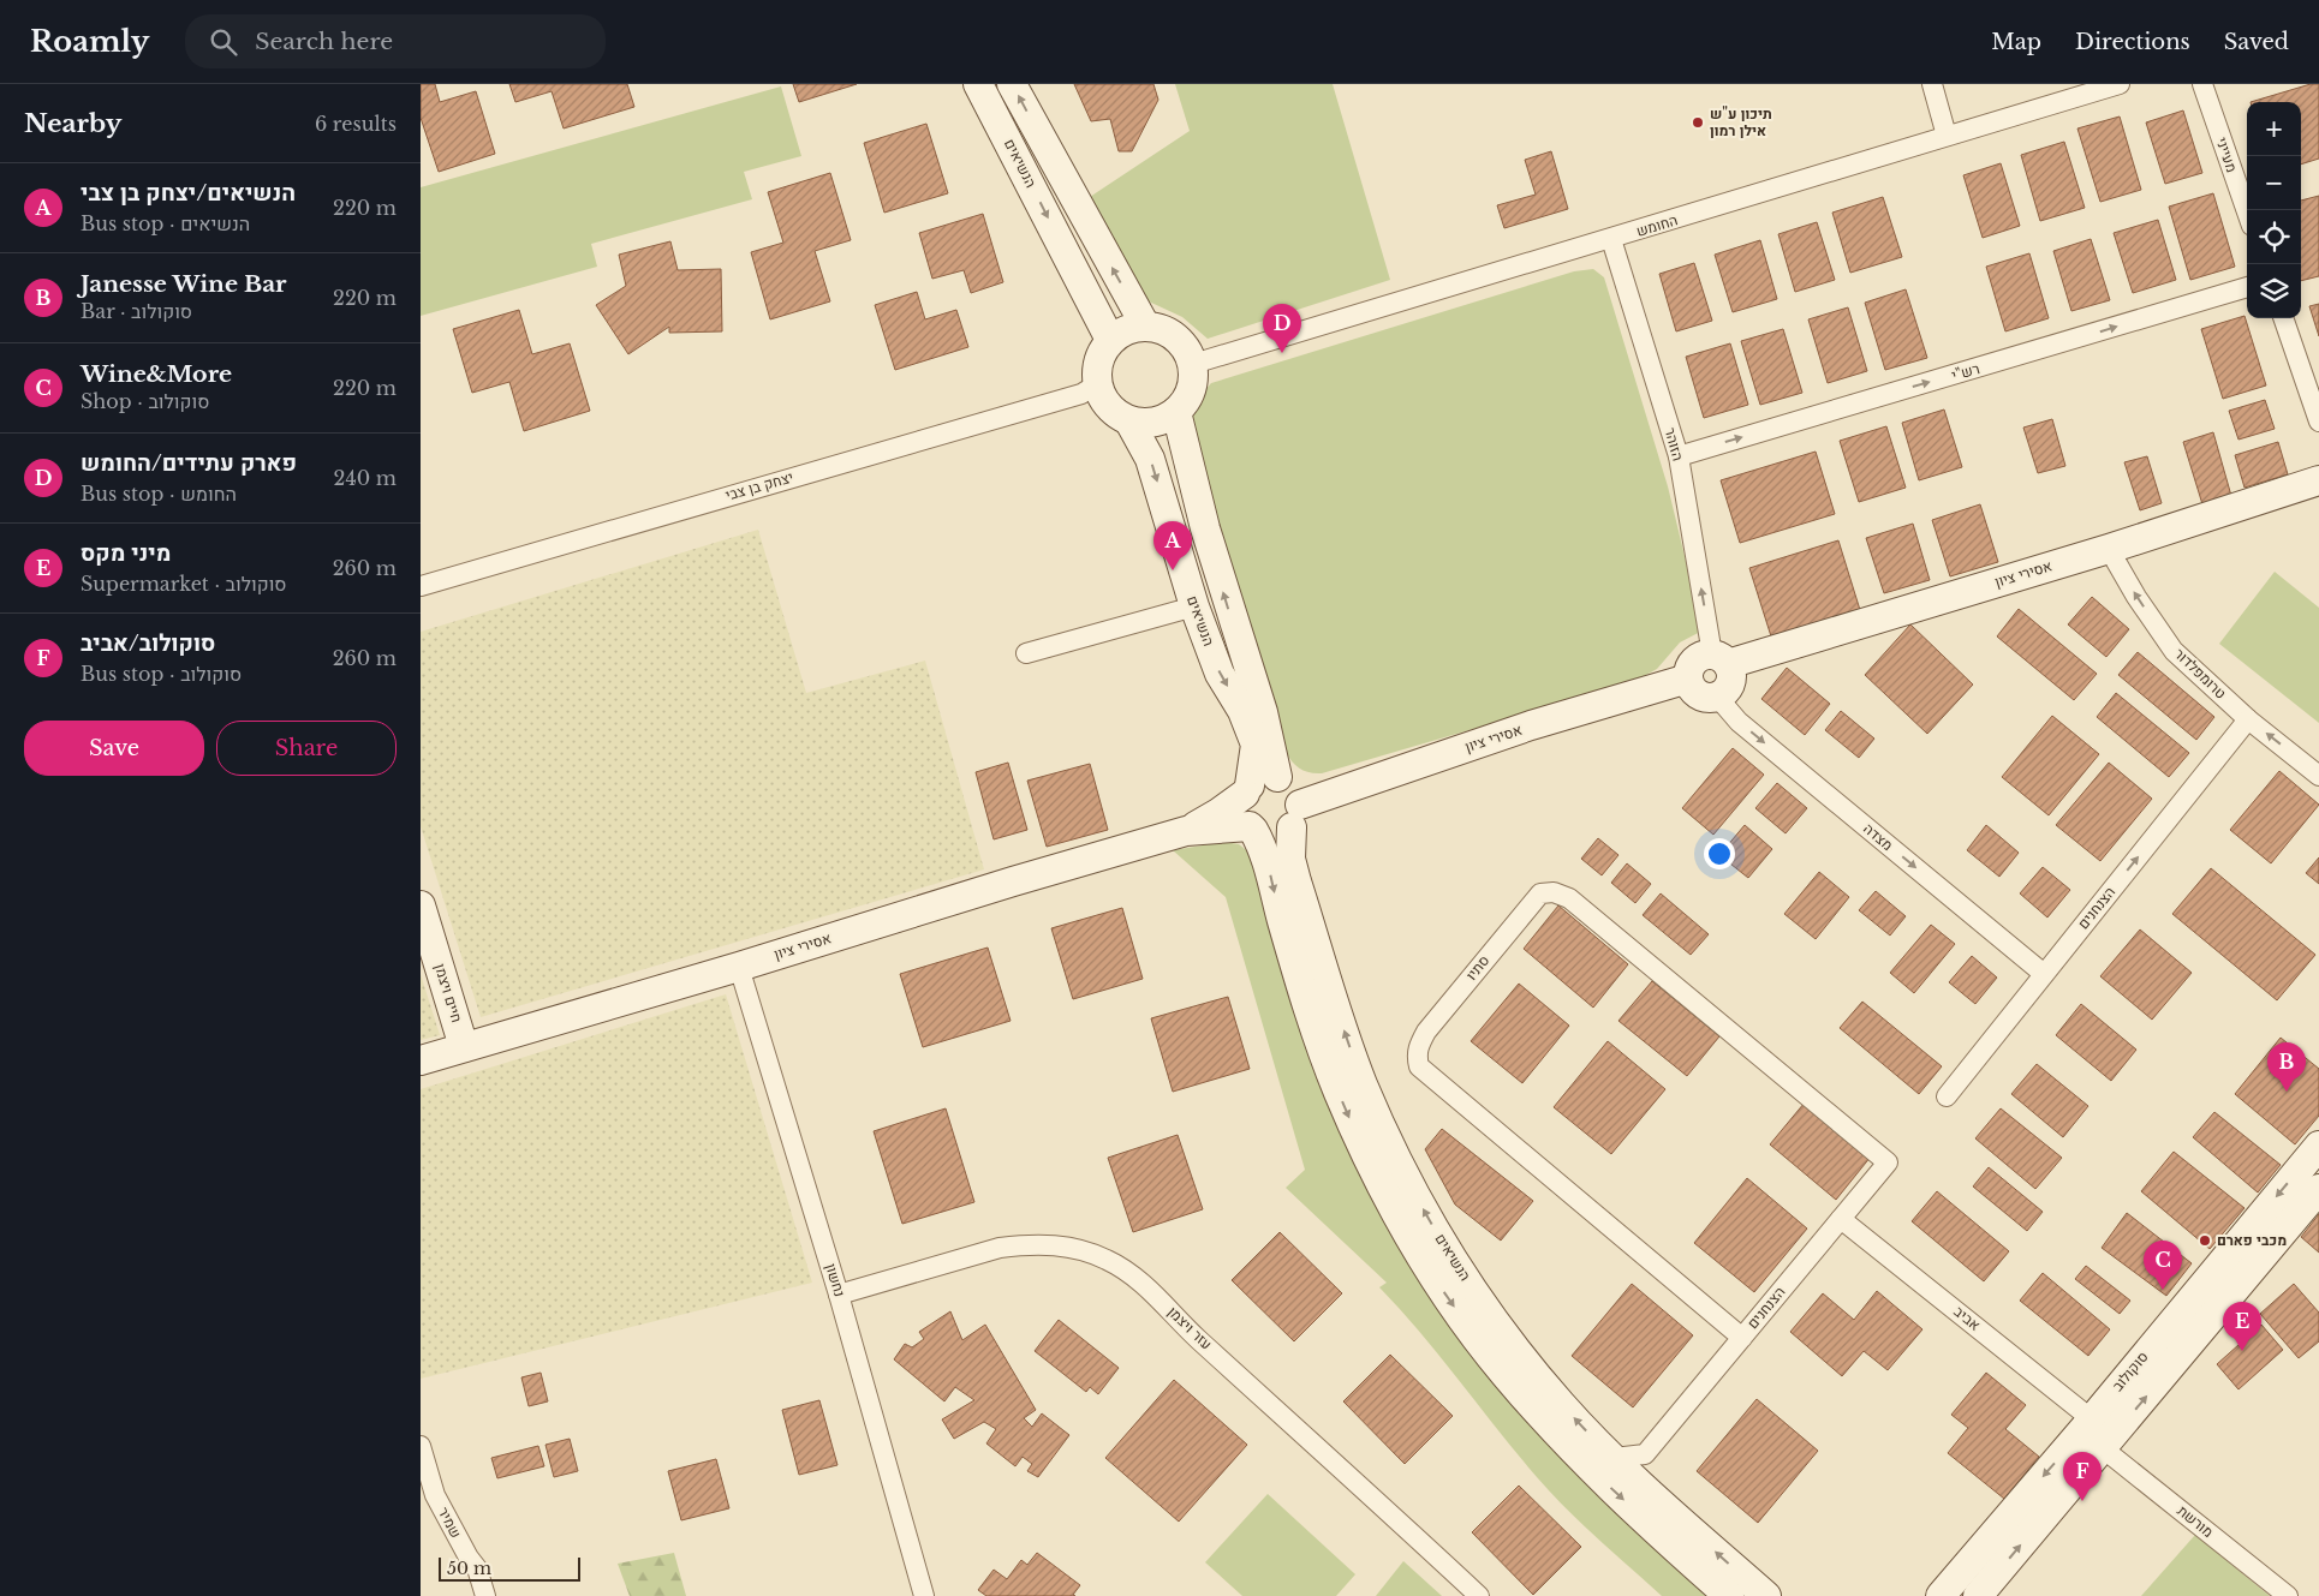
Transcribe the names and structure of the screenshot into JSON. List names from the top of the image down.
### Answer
{
  "streets": {
    "street": [
      "מעייני",
      "הנשיאים",
      "החומש",
      "רש\"י",
      "הזוהר",
      "יצחק בן צבי",
      "אסירי ציון",
      "טרומפלדור",
      "מצדה",
      "הצנחנים",
      "סתיו",
      "חיים ויצמן",
      "נחשון",
      "אביב",
      "עזר ויצמן",
      "סוקולוב",
      "מורשת",
      "שמיר"
    ]
  },
  "crossings": [
    ["הנשיאים", "החומש"],
    ["הנשיאים", "יצחק בן צבי"],
    ["הנשיאים", "אסירי ציון"],
    ["החומש", "הזוהר"],
    ["החומש", "יצחק בן צבי"],
    ["רש\"י", "הזוהר"],
    ["הזוהר", "אסירי ציון"],
    ["הזוהר", "מצדה"],
    ["אסירי ציון", "טרומפלדור"],
    ["אסירי ציון", "מצדה"],
    ["אסירי ציון", "חיים ויצמן"],
    ["אסירי ציון", "נחשון"],
    ["טרומפלדור", "הצנחנים"],
    ["מצדה", "הצנחנים"],
    ["הצנחנים", "סתיו"],
    ["הצנחנים", "אביב"],
    ["נחשון", "עזר ויצמן"],
    ["אביב", "סוקולוב"],
    ["סוקולוב", "מורשת"]
  ],
  "one_way": [
    "רש\"י",
    "הזוהר",
    "טרומפלדור",
    "מצדה",
    "הצנחנים"
  ],
  "places": ["תיכון ע\"ש אילן רמון", "מכבי פארם"],
  "scale_bar": "50 m",
  "page": {
    "header": "Roamly",
    "search": "Search here",
    "nav": ["Map", "Directions", "Saved"],
    "heading": ["Nearby", "6 results"],
    "map_buttons": ["+", "−"],
    "list": [
      {
        "mark": "A",
        "name": "הנשיאים/יצחק בן צבי",
        "note": "Bus stop · הנשיאים",
        "value": "220 m"
      },
      {
        "mark": "B",
        "name": "Janesse Wine Bar",
        "note": "Bar · סוקולוב",
        "value": "220 m"
      },
      {
        "mark": "C",
        "name": "Wine&More",
        "note": "Shop · סוקולוב",
        "value": "220 m"
      },
      {
        "mark": "D",
        "name": "פארק עתידים/החומש",
        "note": "Bus stop · החומש",
        "value": "240 m"
      },
      {
        "mark": "E",
        "name": "מיני מקס",
        "note": "Supermarket · סוקולוב",
        "value": "260 m"
      },
      {
        "mark": "F",
        "name": "סוקולוב/אביב",
        "note": "Bus stop · סוקולוב",
        "value": "260 m"
      }
    ],
    "pins": [
      "D",
      "A",
      "B",
      "C",
      "E",
      "F"
    ],
    "buttons": ["Save", "Share"],
    "scale": "50 m"
  }
}
